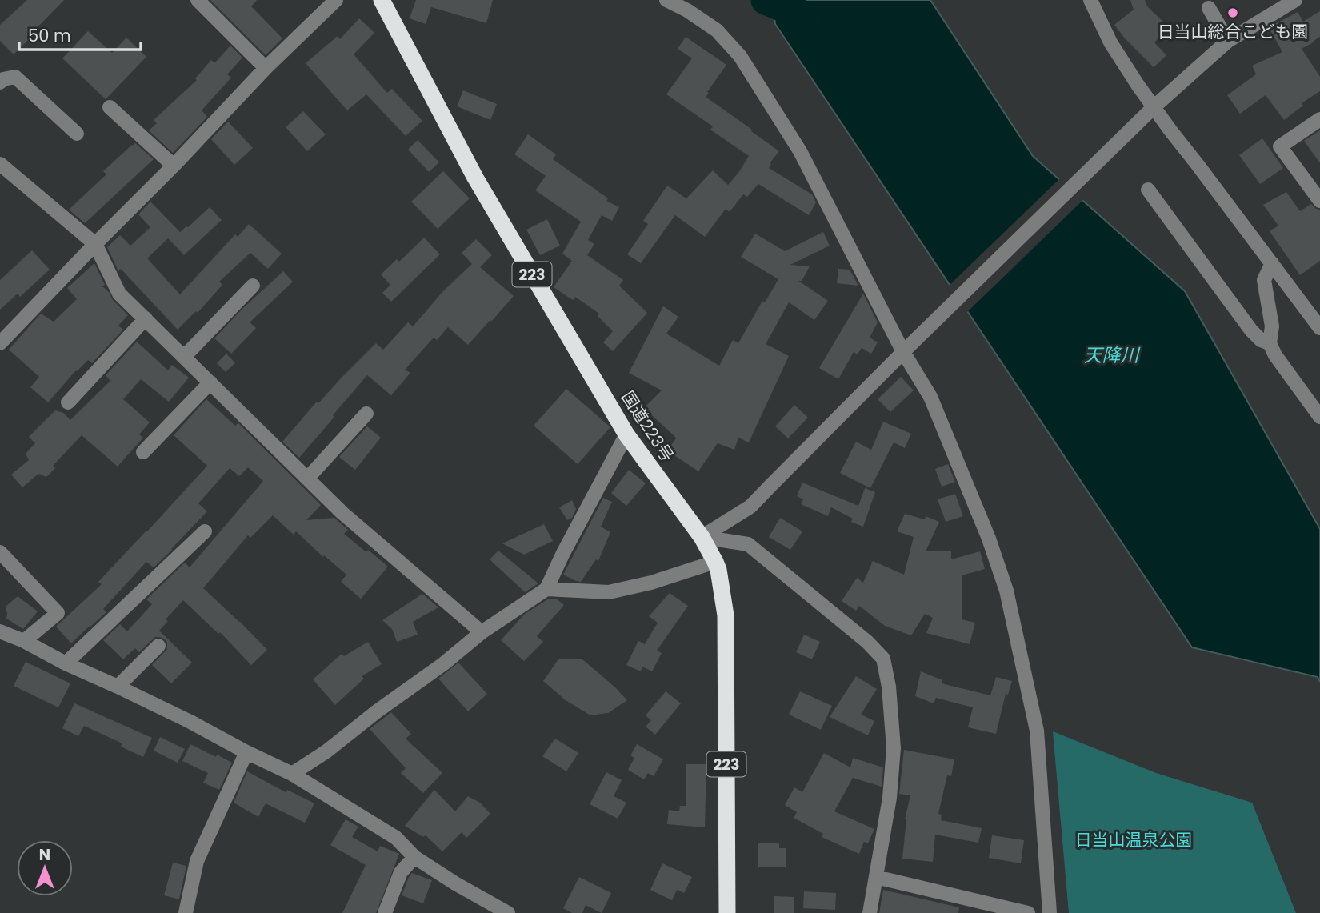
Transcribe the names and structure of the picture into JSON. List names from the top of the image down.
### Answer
{
  "streets": {
    "highway": ["223", "国道223号"]
  },
  "water": ["天降川"],
  "parks": ["日当山温泉公園"],
  "places": ["日当山総合こども園"],
  "scale_bar": "50 m",
  "north": "top"
}
